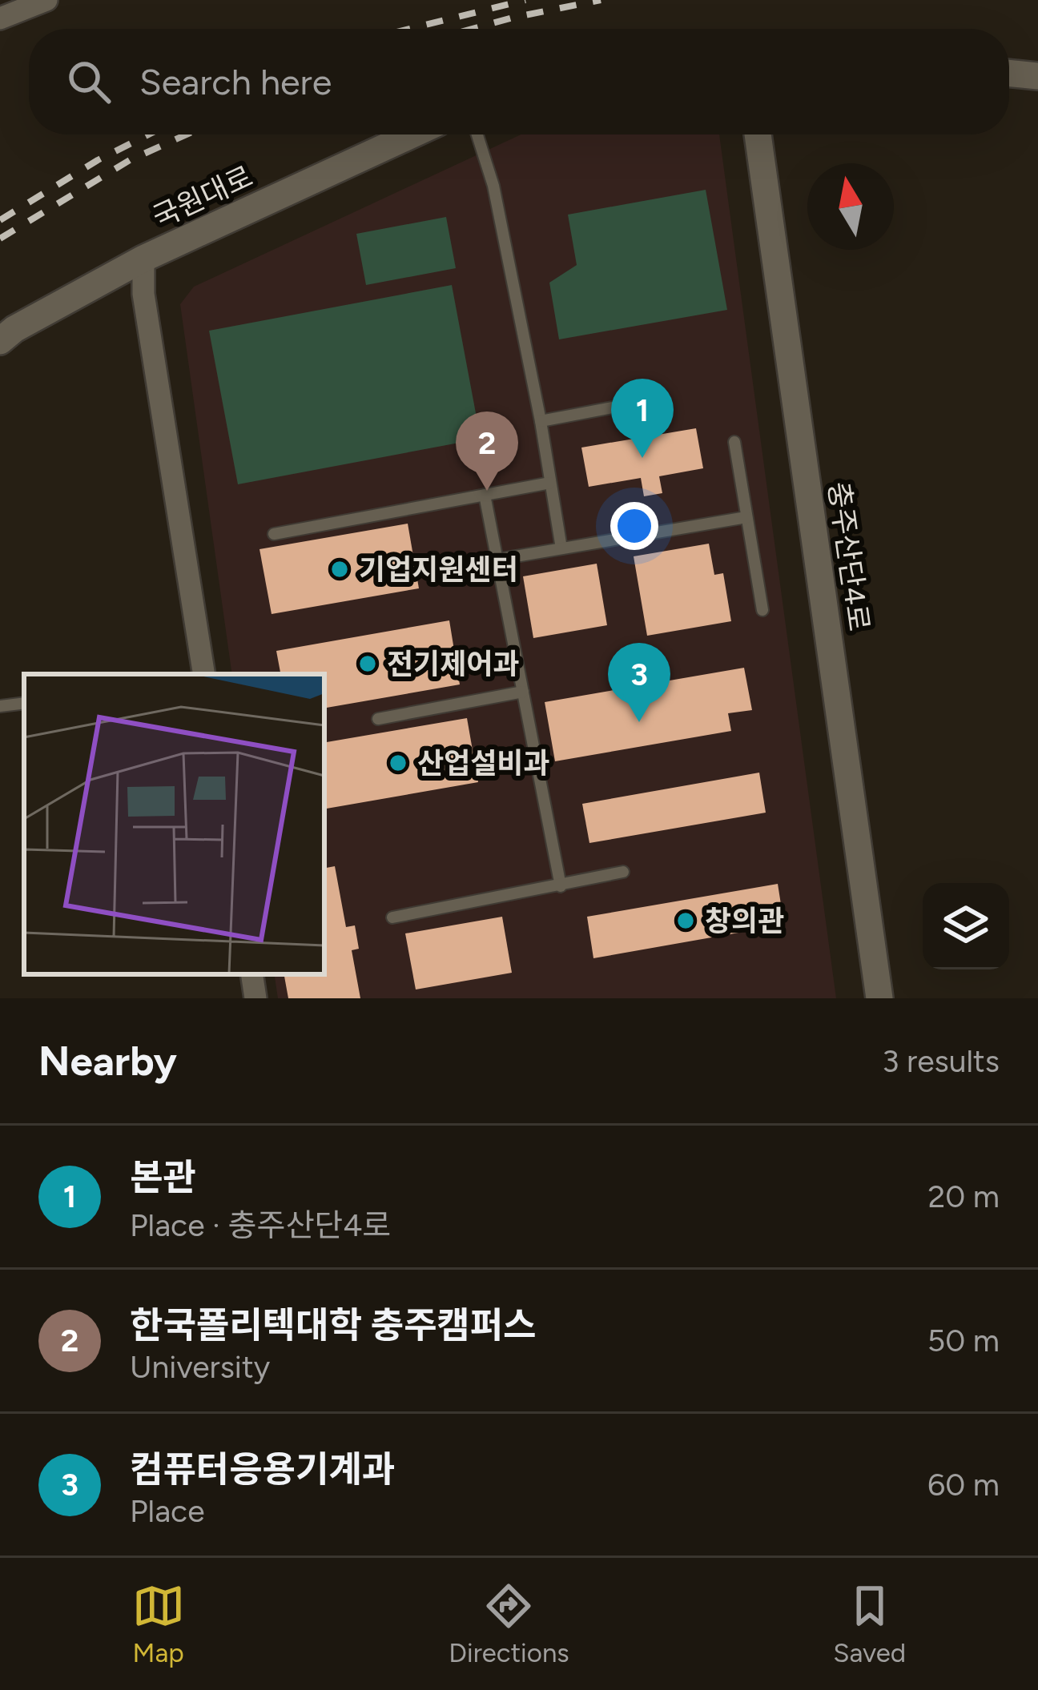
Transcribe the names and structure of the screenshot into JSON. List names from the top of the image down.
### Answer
{
  "streets": {
    "street": ["국원대로", "충주산단4로"]
  },
  "places": [
    "기업지원센터",
    "전기제어과",
    "산업설비과",
    "창의관"
  ],
  "north": "top",
  "page": {
    "search": "Search here",
    "pins": ["1", "2", "3"],
    "heading": ["Nearby", "3 results"],
    "list": [
      {
        "mark": "1",
        "name": "본관",
        "note": "Place · 충주산단4로",
        "value": "20 m"
      },
      {
        "mark": "2",
        "name": "한국폴리텍대학 충주캠퍼스",
        "note": "University",
        "value": "50 m"
      },
      {
        "mark": "3",
        "name": "컴퓨터응용기계과",
        "note": "Place",
        "value": "60 m"
      }
    ],
    "nav": ["Map", "Directions", "Saved"]
  }
}
